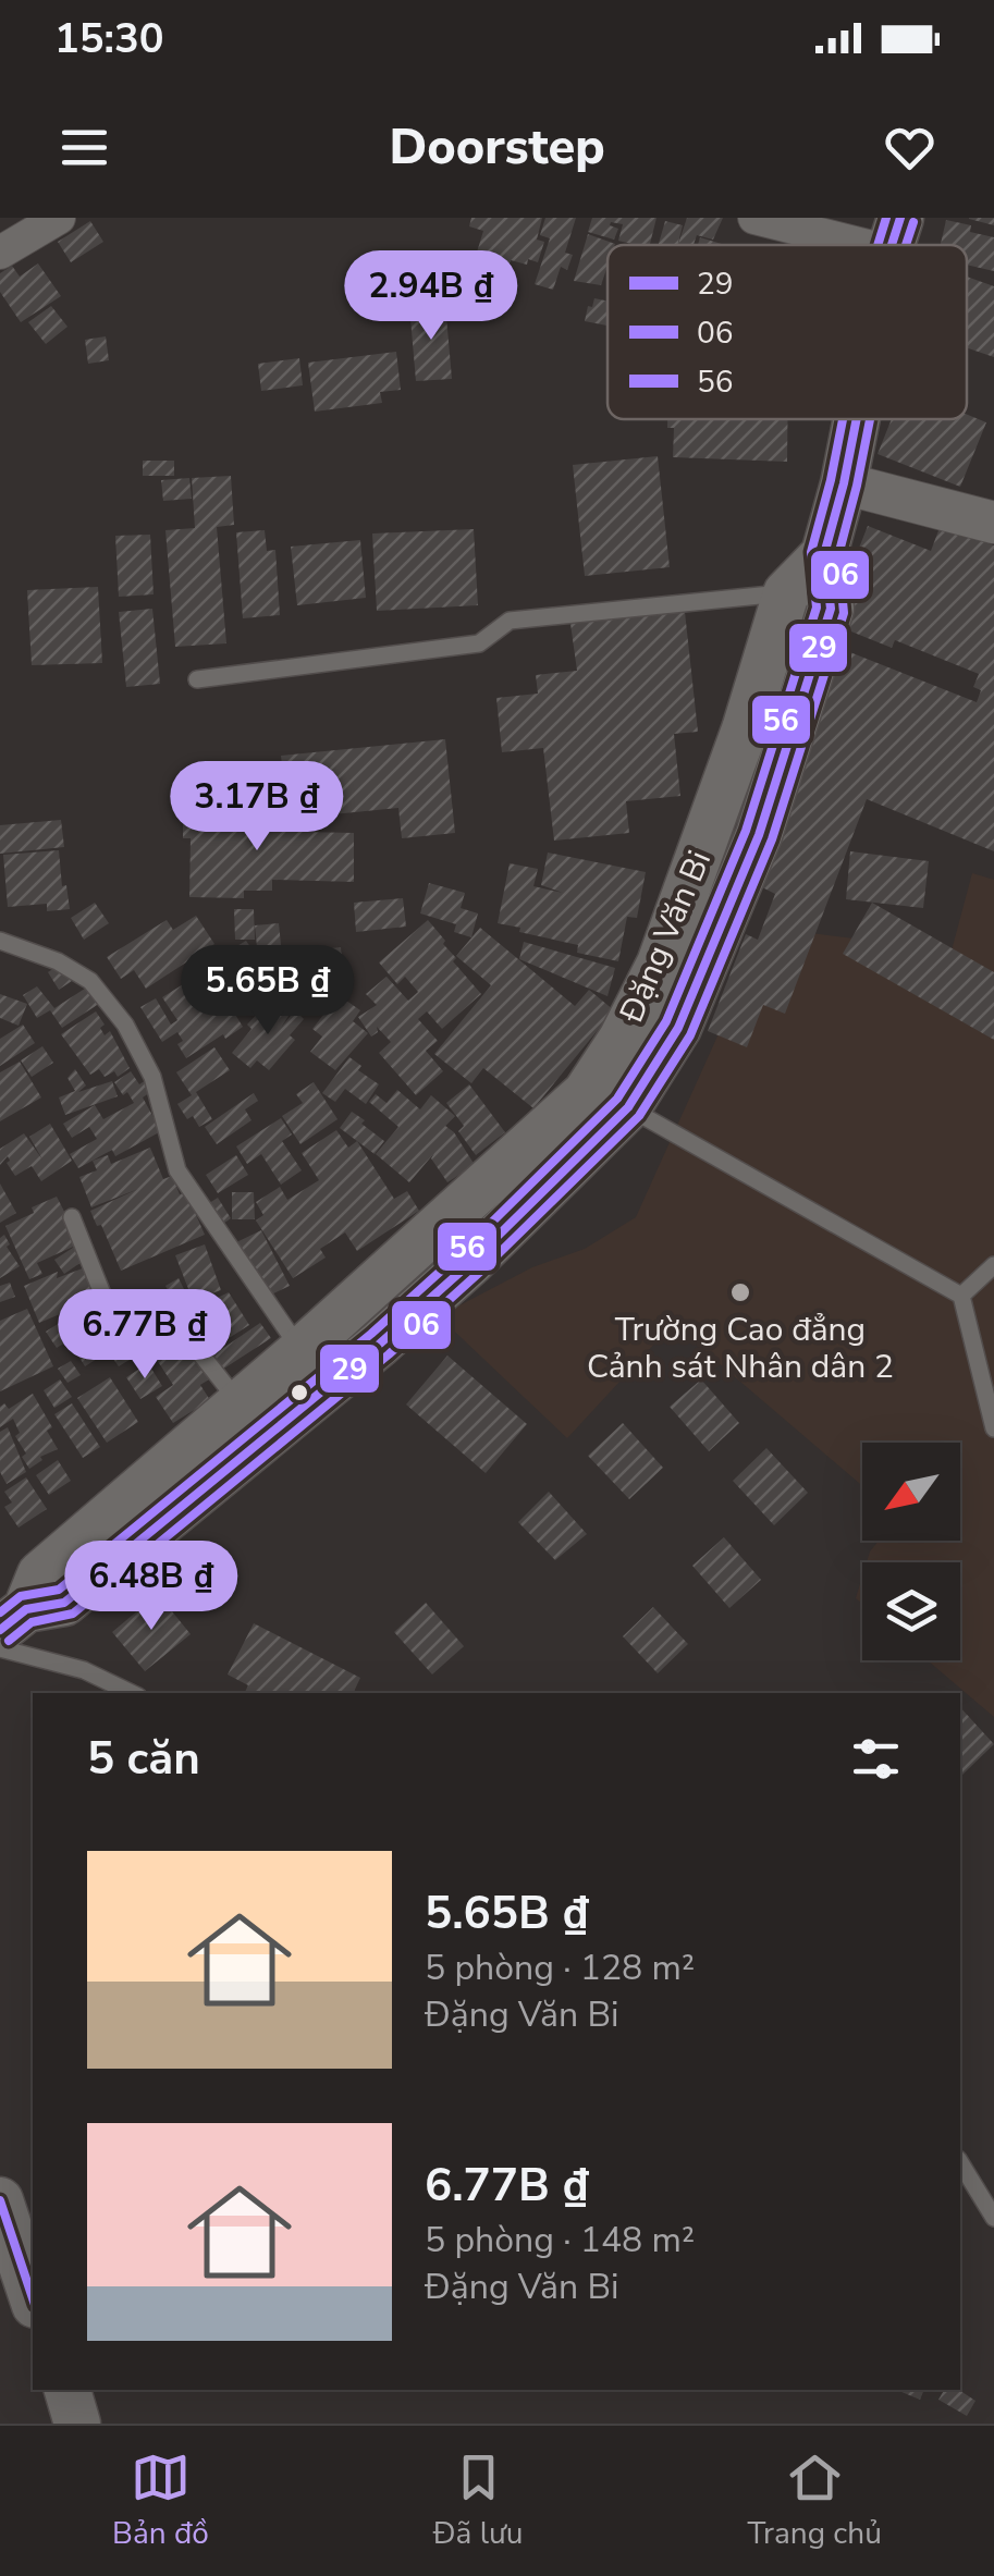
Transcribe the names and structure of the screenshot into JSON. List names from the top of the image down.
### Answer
{
  "streets": {
    "main road": ["Đặng Văn Bi"]
  },
  "places": ["Trường Cao đẳng Cảnh sát Nhân dân 2"],
  "lines": ["transit line 29", "transit line 56", "transit line 06"],
  "legend": ["29", "06", "56"],
  "north": "bottom left",
  "page": {
    "status": "15:30",
    "header": "Doorstep",
    "price": [
      "2.94B ₫",
      "3.17B ₫",
      "5.65B ₫",
      "6.77B ₫",
      "6.48B ₫"
    ],
    "heading": "5 căn",
    "list": [
      {
        "name": "5.65B ₫",
        "note": "5 phòng · 128 m² · Đặng Văn Bi"
      },
      {
        "name": "6.77B ₫",
        "note": "5 phòng · 148 m² · Đặng Văn Bi"
      }
    ],
    "tabs": ["Bản đồ", "Đã lưu", "Trang chủ"]
  }
}
